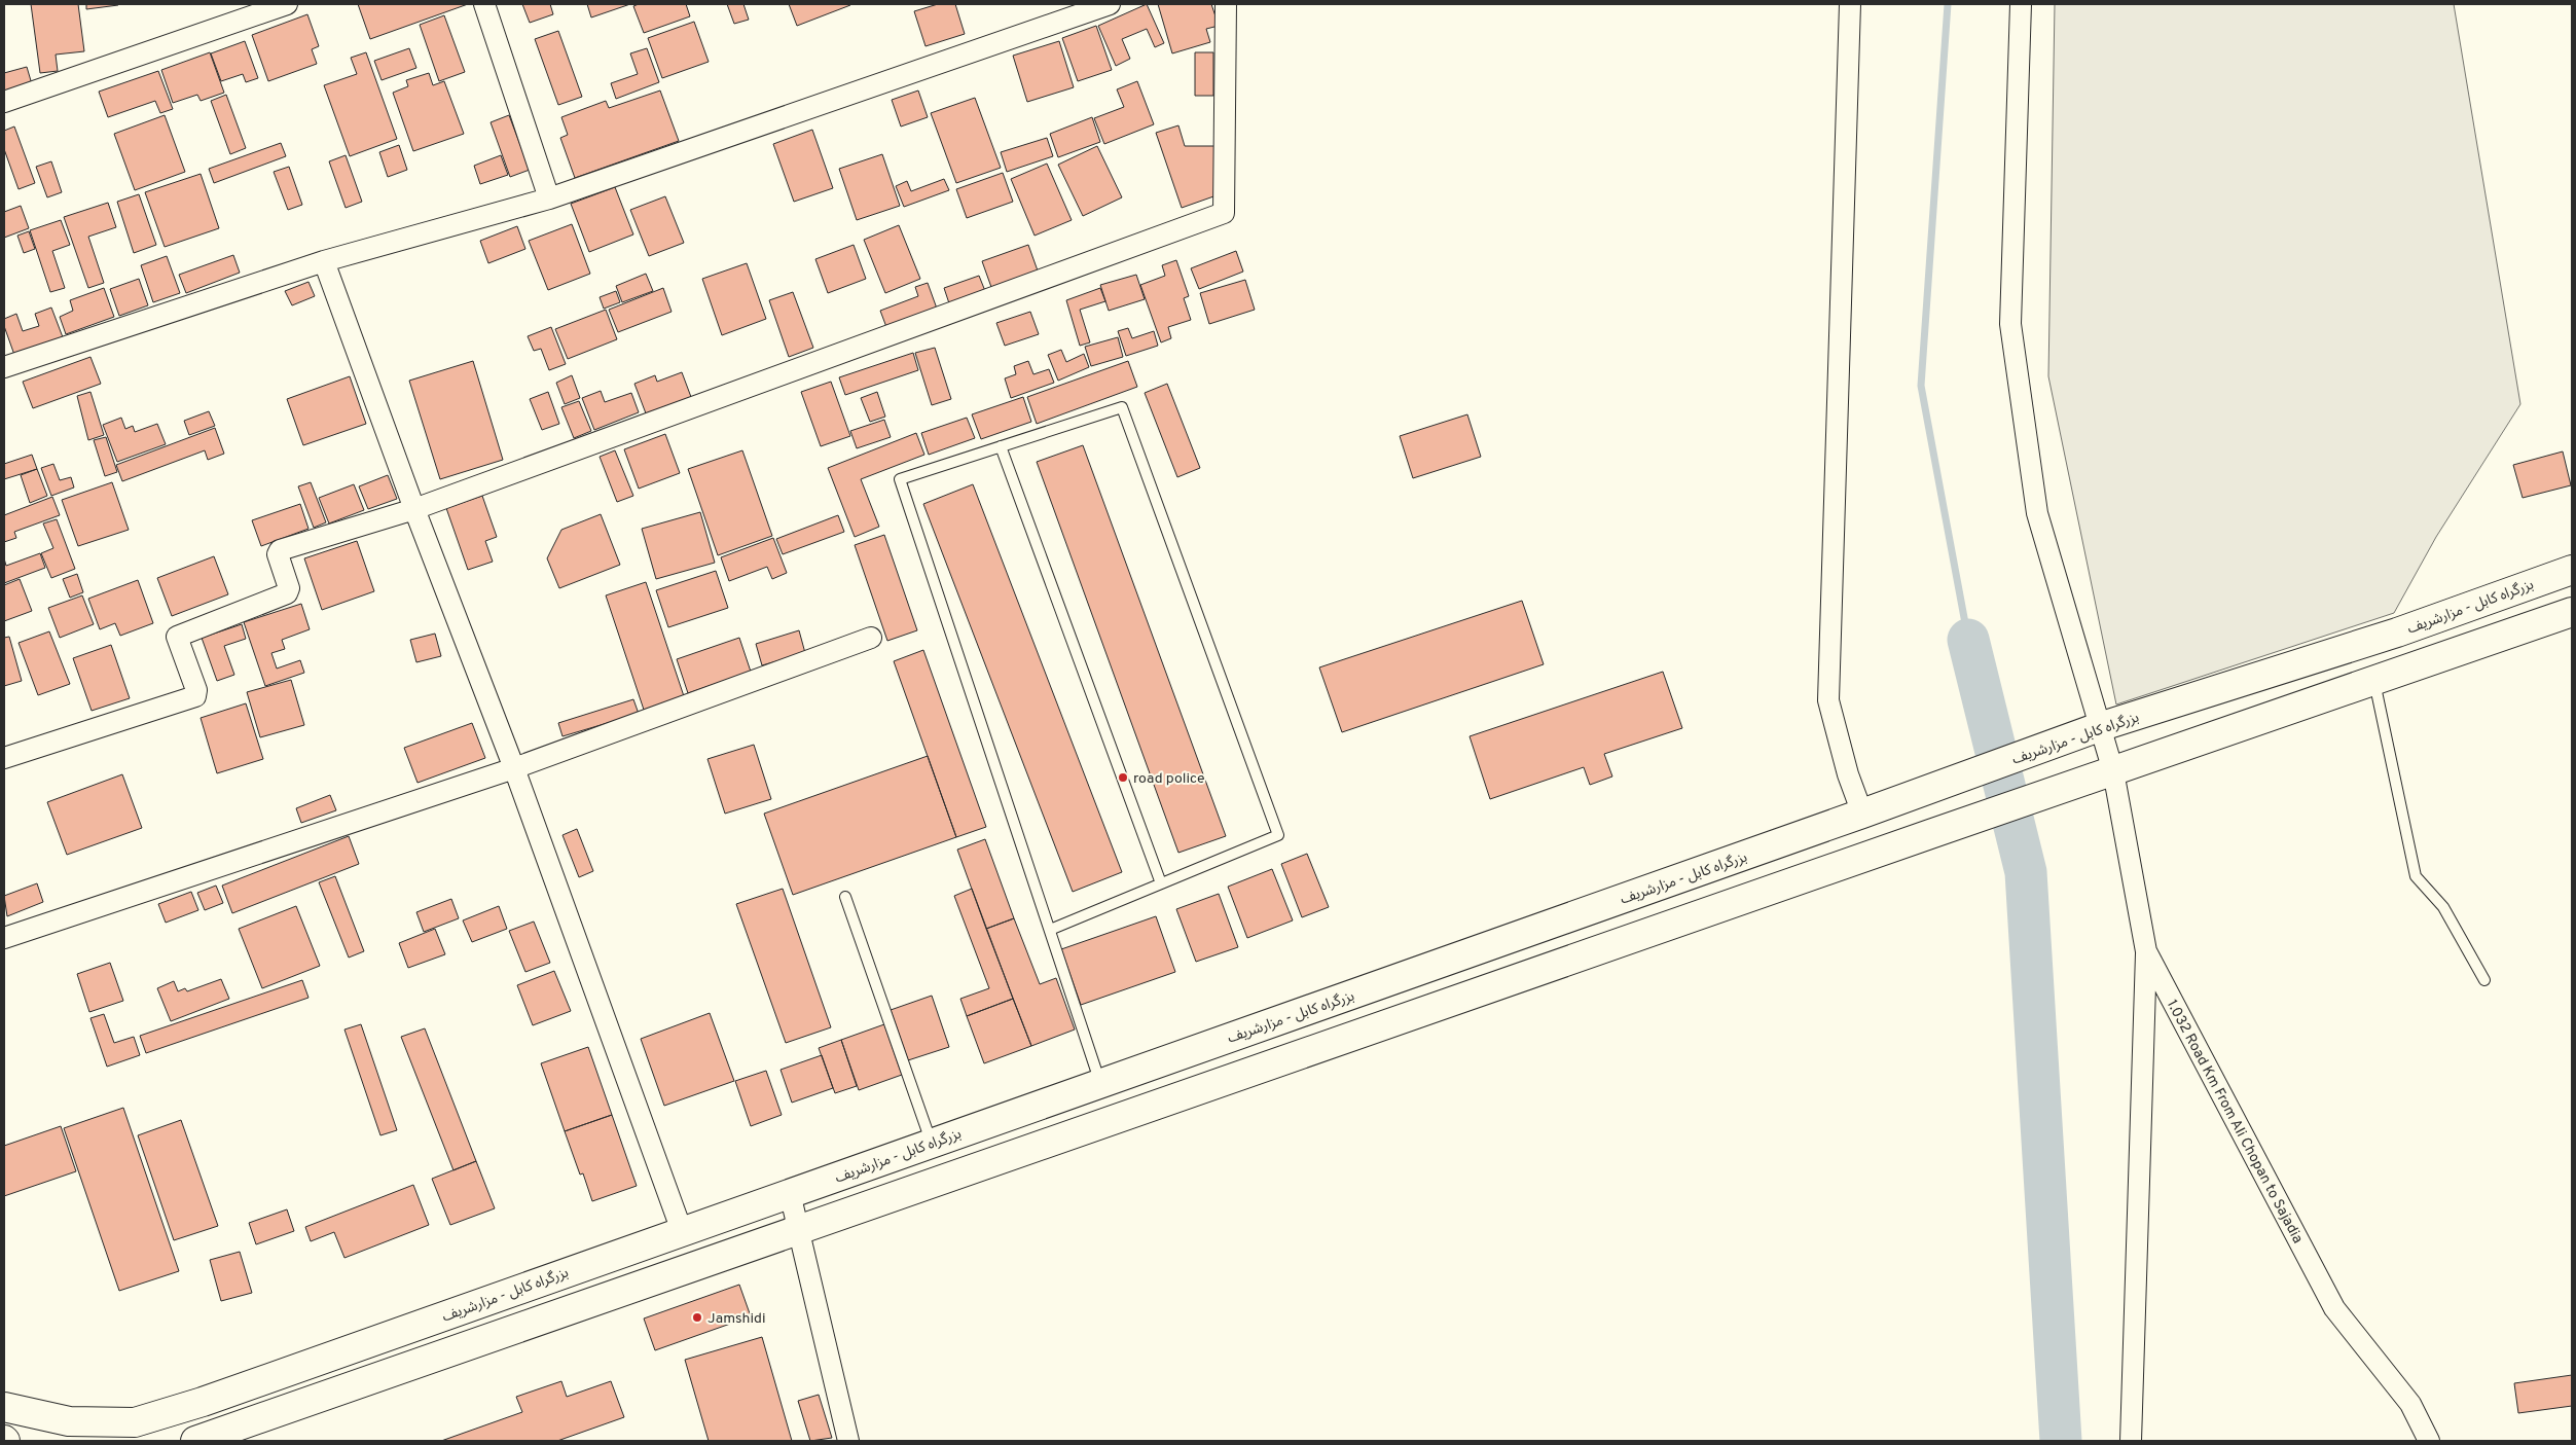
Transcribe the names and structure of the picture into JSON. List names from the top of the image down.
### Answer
{
  "streets": {
    "highway": ["بزرگراه کابل - مزارشریف"],
    "street": ["1.032 Road Km From Ali Chopan to Sajadia"]
  },
  "crossings": [
    ["بزرگراه کابل - مزارشریف", "1.032 Road Km From Ali Chopan to Sajadia"]
  ],
  "places": ["road police", "Jamshidi"]
}
